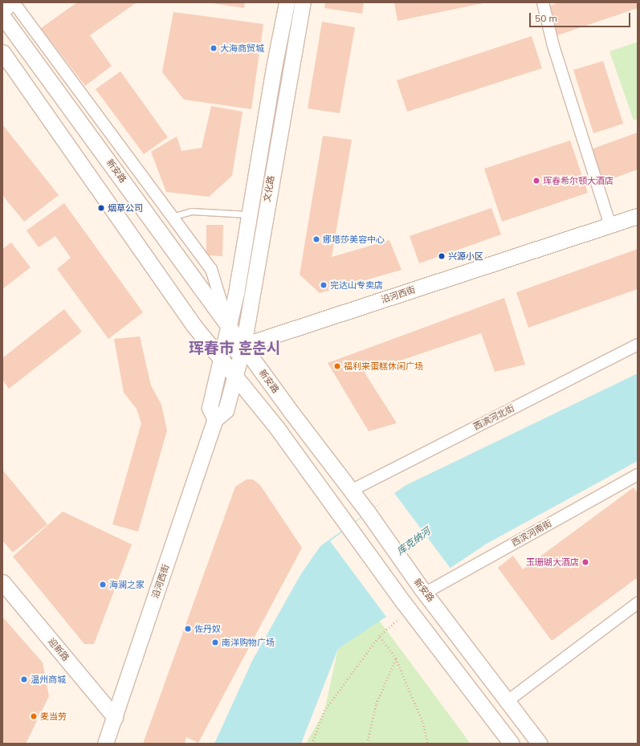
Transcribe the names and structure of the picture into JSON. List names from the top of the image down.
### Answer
{
  "streets": {
    "main road": [
      "新安路",
      "文化路",
      "沿河西街",
      "迎新路"
    ],
    "street": ["西滨河北街", "西滨河南街"]
  },
  "crossings": [
    ["新安路", "文化路"],
    ["新安路", "沿河西街"],
    ["新安路", "西滨河北街"],
    ["新安路", "西滨河南街"],
    ["文化路", "沿河西街"],
    ["沿河西街", "迎新路"]
  ],
  "districts": ["珲春市 훈춘시"],
  "water": ["库克纳河"],
  "places": [
    "大海商贸城",
    "珲春希尔顿大酒店",
    "烟草公司",
    "娜塔莎美容中心",
    "兴源小区",
    "完达山专卖店",
    "福利来蛋糕休闲广场",
    "玉珊瑚大酒店",
    "海澜之家",
    "佐丹奴",
    "南洋购物广场",
    "温州商城",
    "麦当劳"
  ],
  "scale_bar": "50 m"
}
